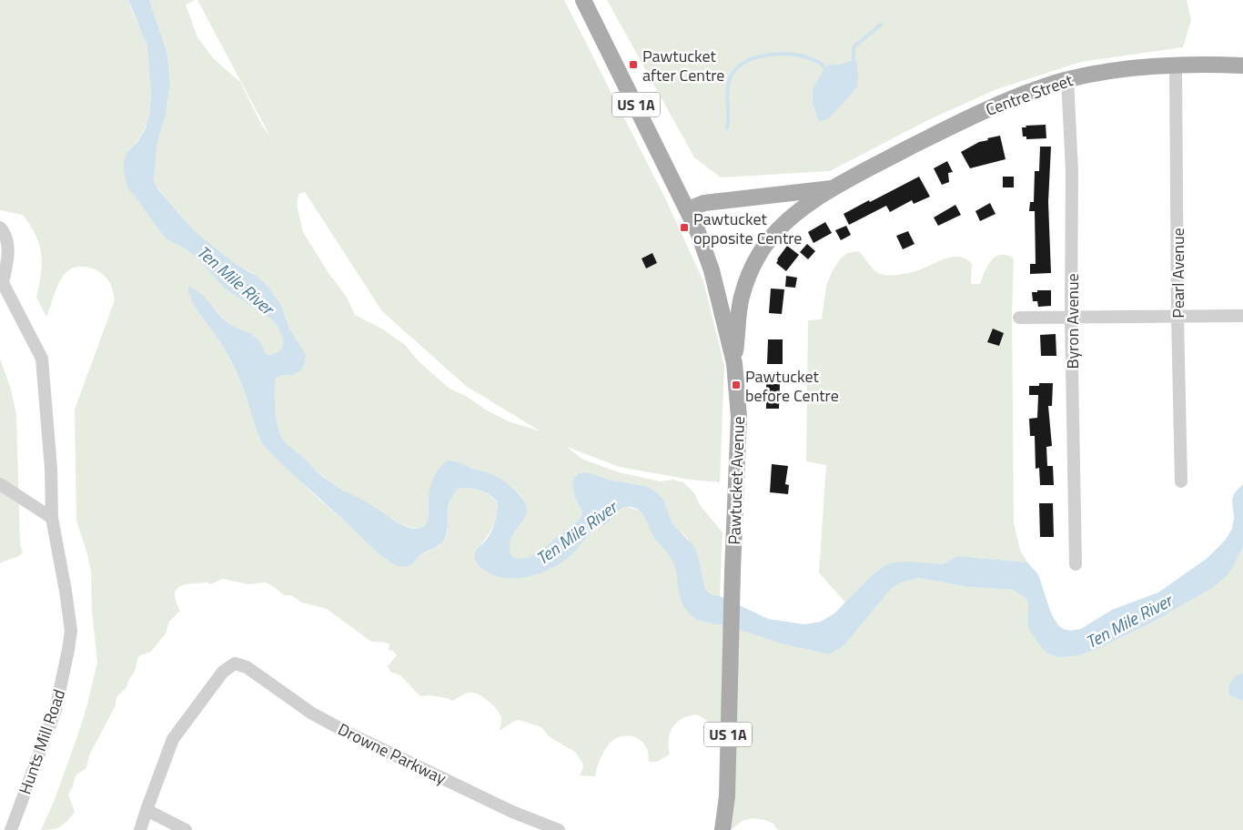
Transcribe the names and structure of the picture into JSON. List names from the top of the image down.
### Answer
{
  "streets": {
    "main road": ["Centre Street", "US 1A", "Pawtucket Avenue"],
    "street": [
      "Pearl Avenue",
      "Byron Avenue",
      "Hunts Mill Road",
      "Drowne Parkway"
    ]
  },
  "crossings": [
    ["Centre Street", "Pearl Avenue"],
    ["Centre Street", "Byron Avenue"],
    ["Centre Street", "Pawtucket Avenue"]
  ],
  "water": ["Ten Mile River"],
  "places": {
    "transit": ["Pawtucket after Centre", "Pawtucket opposite Centre", "Pawtucket before Centre"]
  }
}
